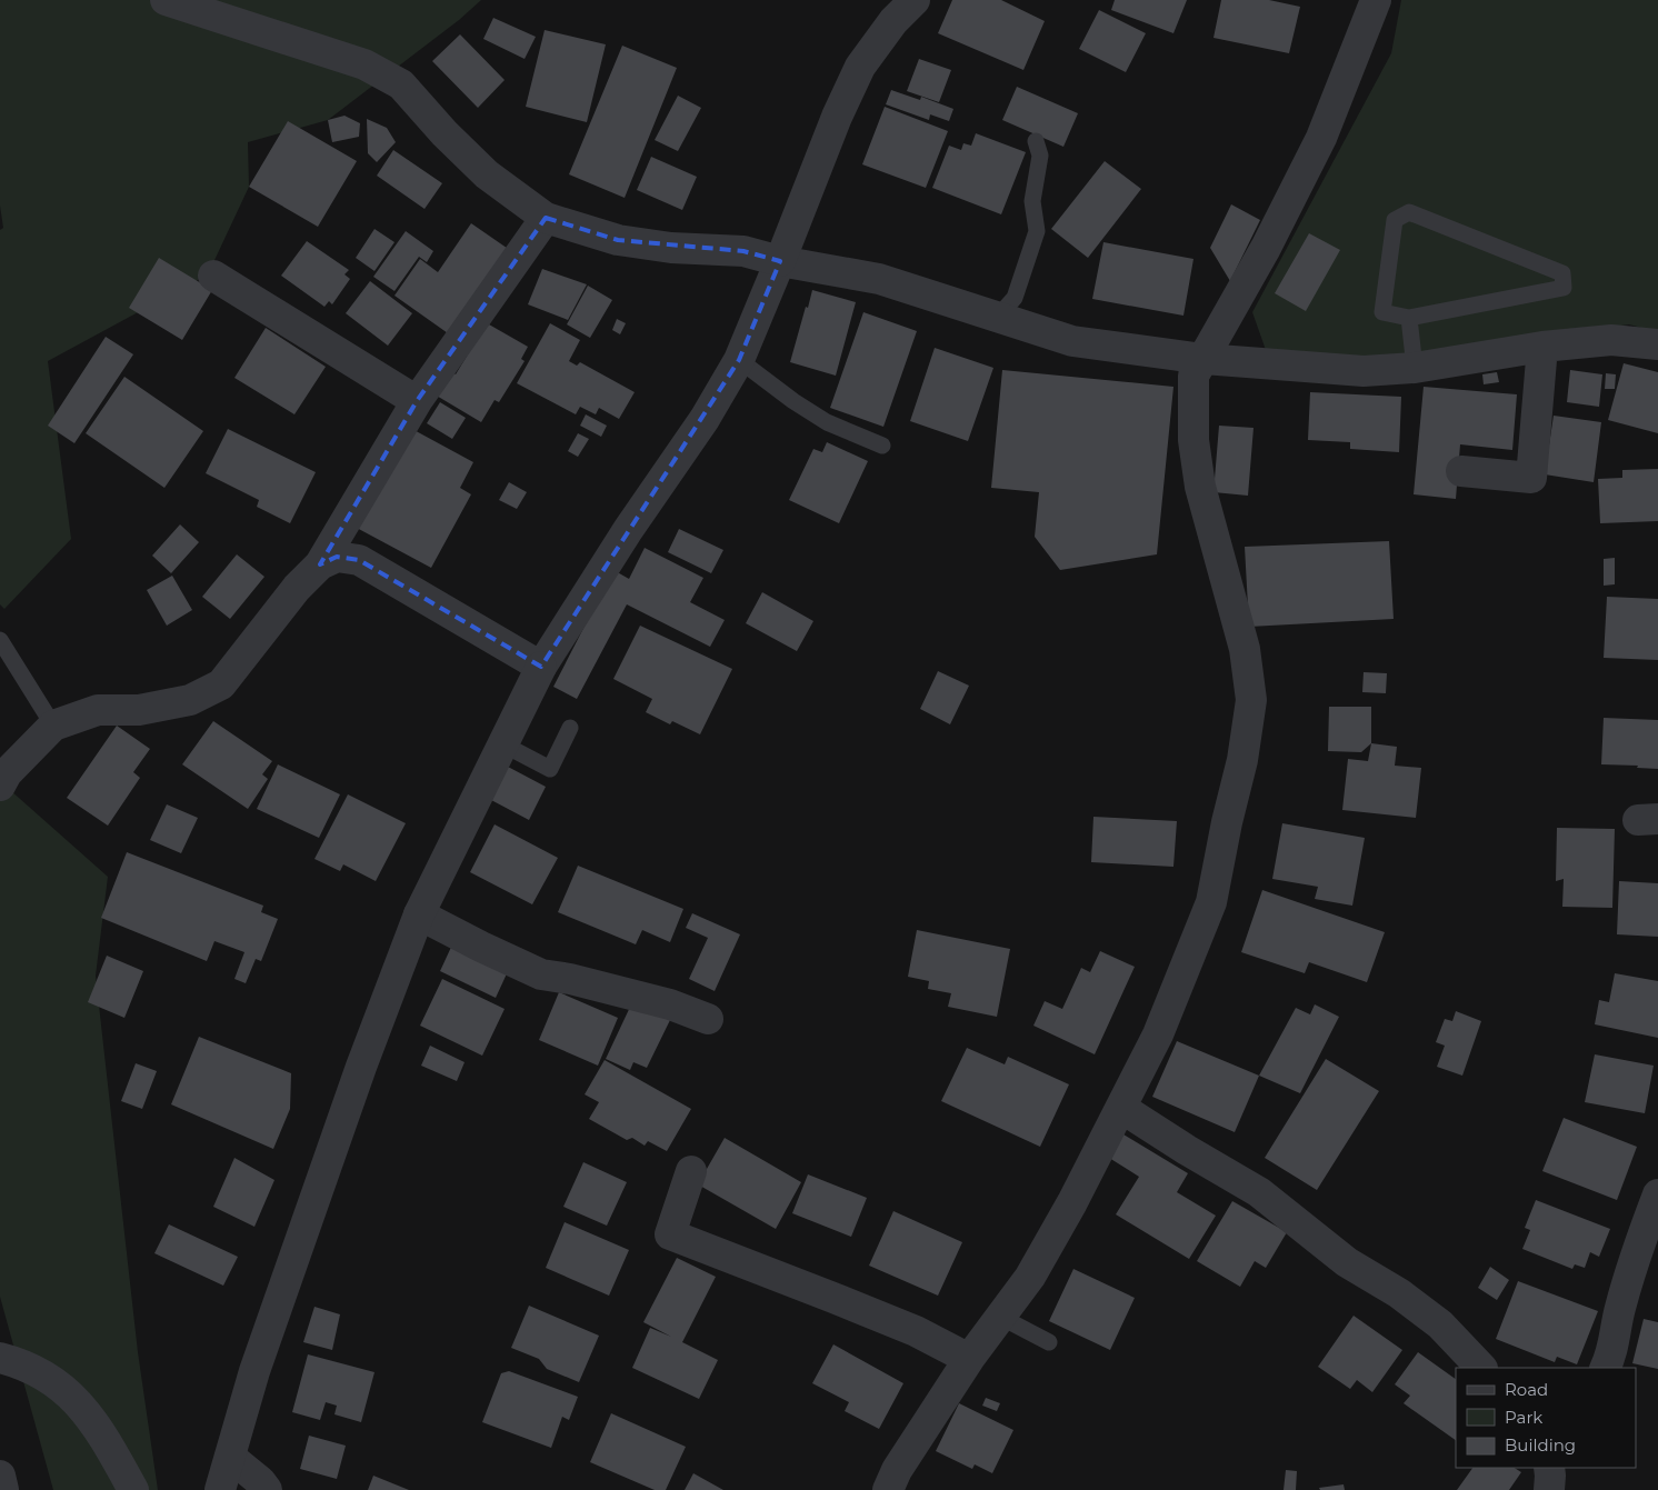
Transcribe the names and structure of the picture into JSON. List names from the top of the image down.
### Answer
{
  "legend": ["Road", "Park", "Building"]
}
